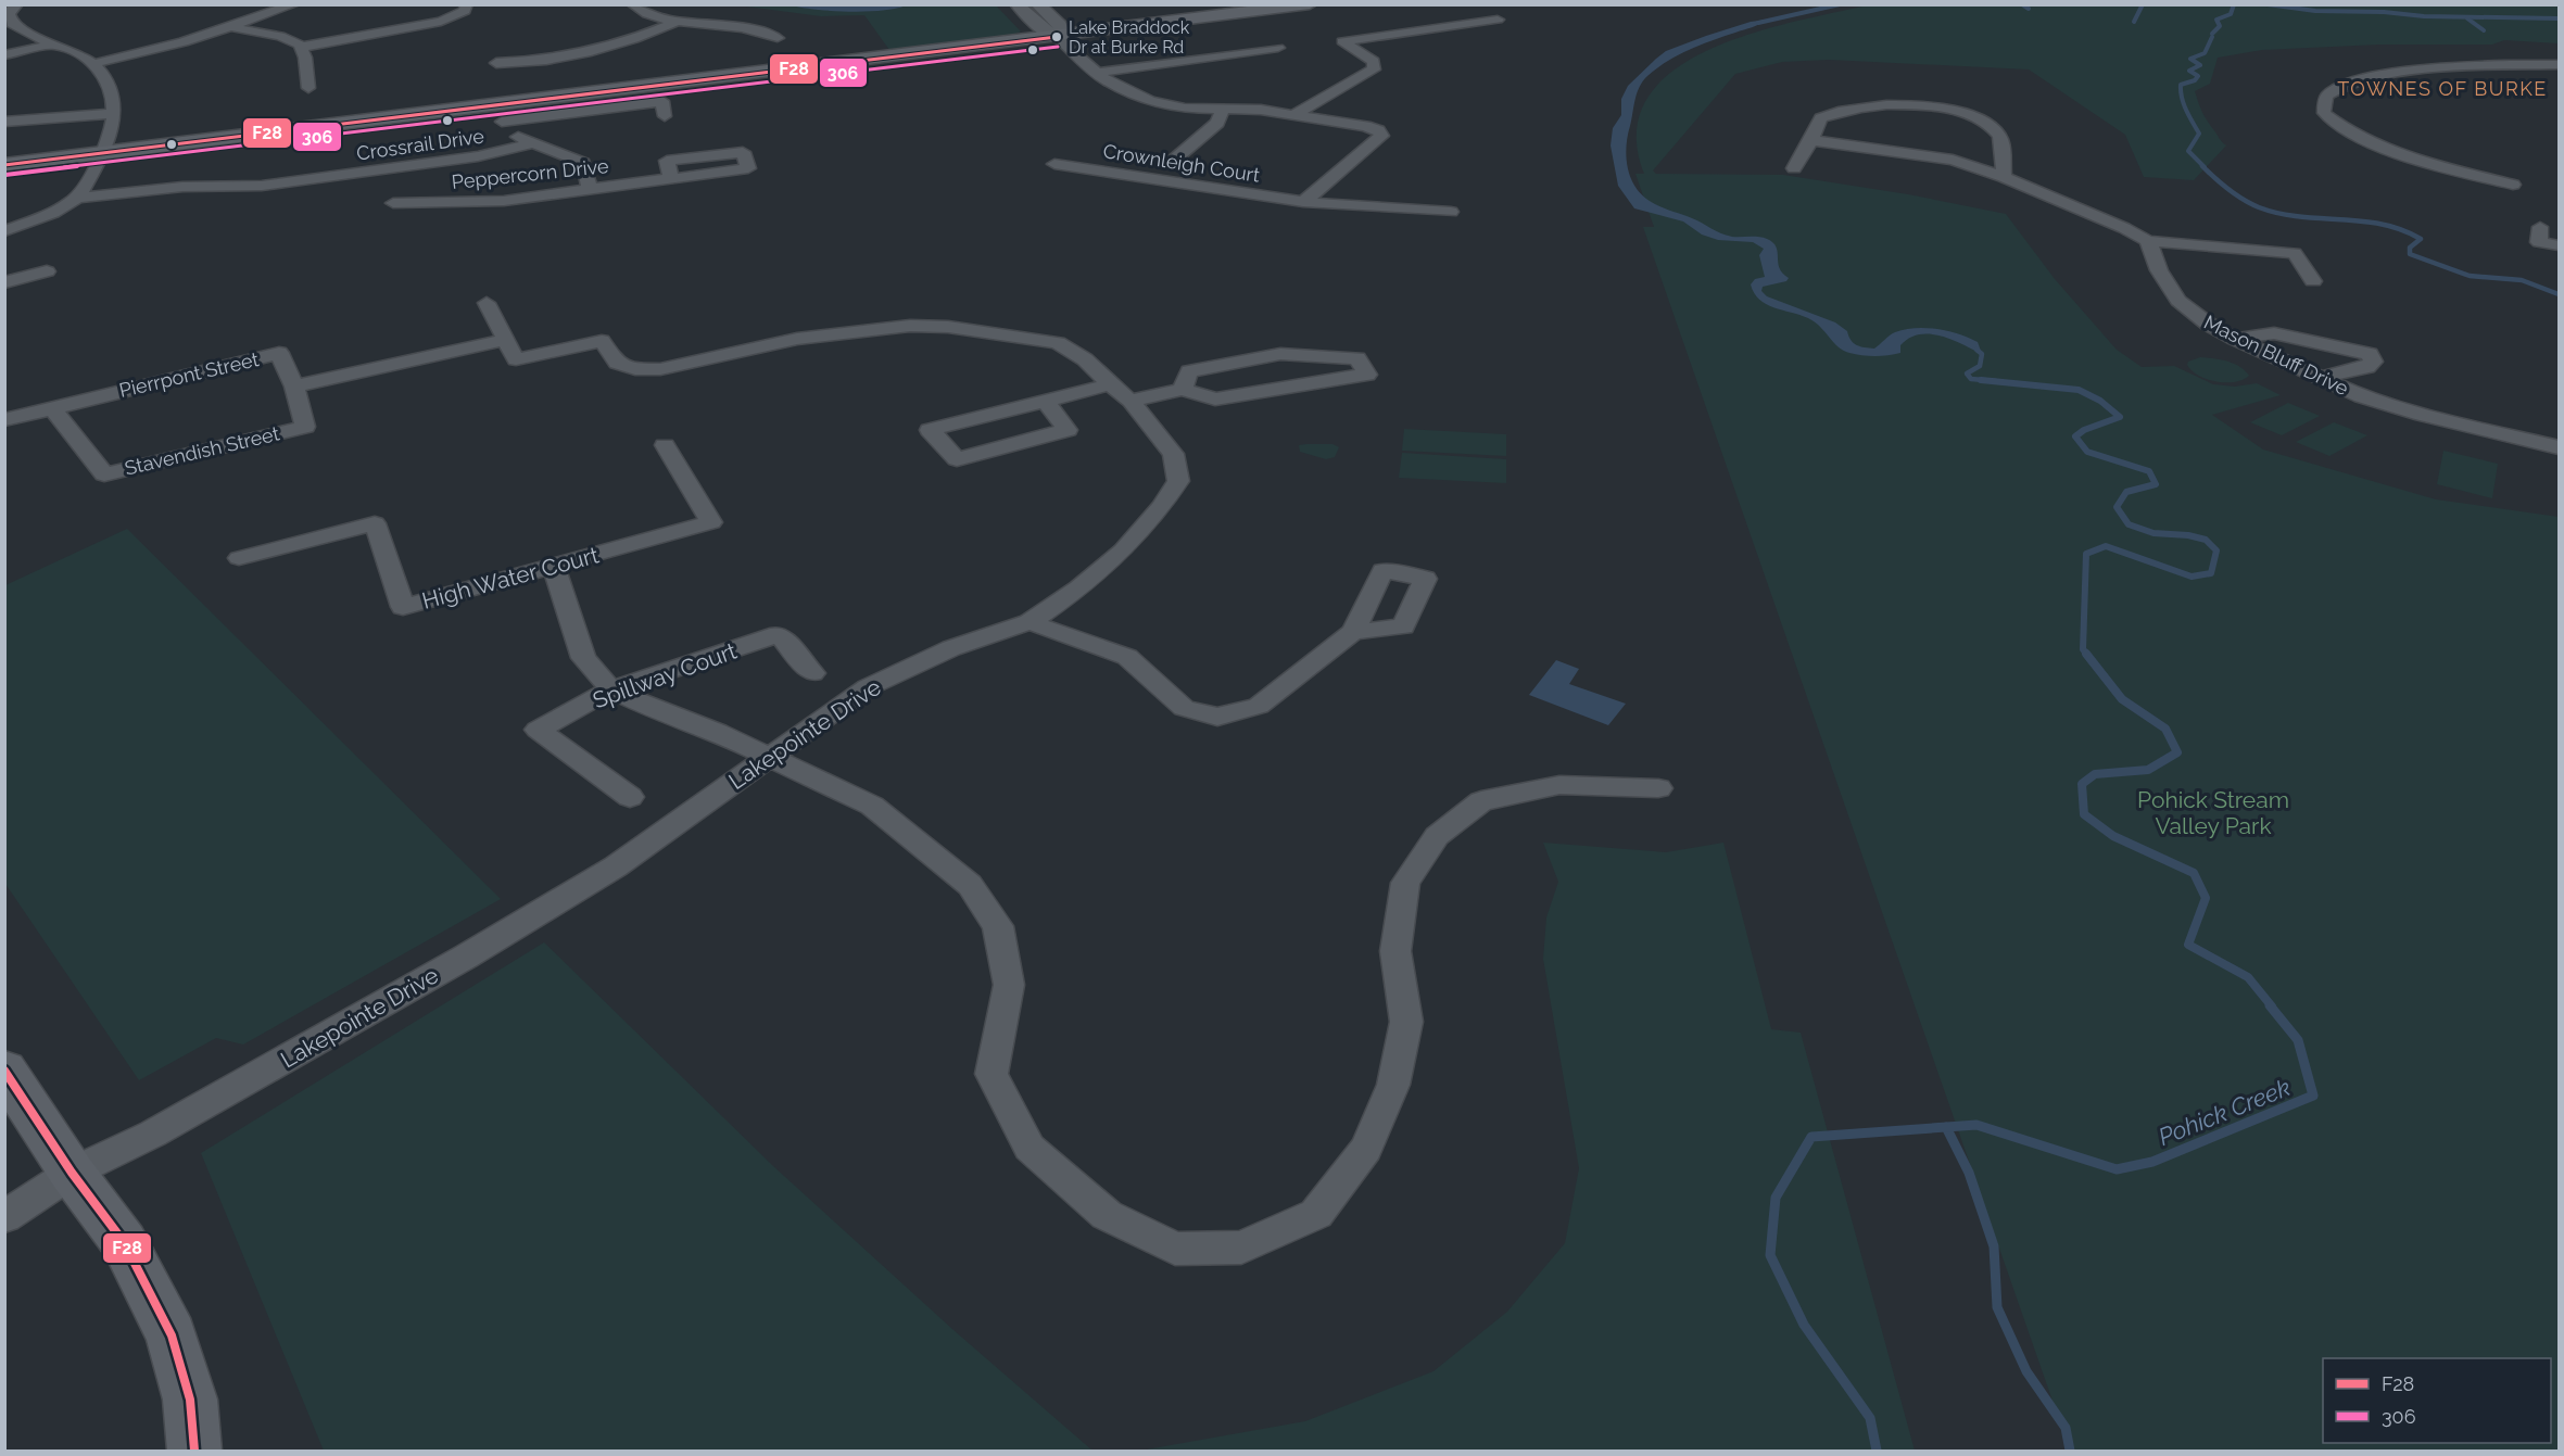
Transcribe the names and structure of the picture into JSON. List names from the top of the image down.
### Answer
{
  "streets": {
    "street": [
      "Crossrail Drive",
      "Crownleigh Court",
      "Peppercorn Drive",
      "Mason Bluff Drive",
      "Pierrpont Street",
      "Stavendish Street",
      "High Water Court",
      "Spillway Court",
      "Lakepointe Drive"
    ]
  },
  "crossings": [
    ["Pierrpont Street", "Stavendish Street"]
  ],
  "districts": ["TOWNES OF BURKE"],
  "water": ["Pohick Creek"],
  "parks": ["Pohick Stream Valley Park"],
  "places": ["Lake Braddock Dr at Burke Rd"],
  "lines": ["transit line F28", "transit line 306"],
  "legend": ["F28", "306"]
}
